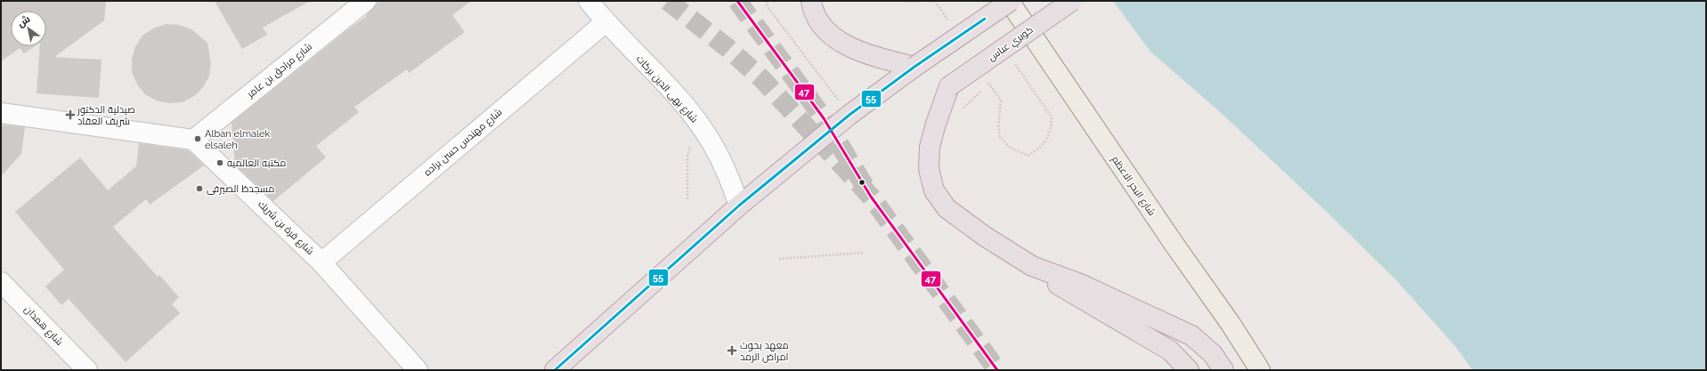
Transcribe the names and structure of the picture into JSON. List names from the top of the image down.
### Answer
{
  "streets": {
    "highway": ["كوبري عباس"],
    "main road": ["شارع البحر الاعظم"],
    "street": [
      "شارع مراحق بن عامر",
      "شارع بهى الدين بركات",
      "شارع مهندس حسن براده",
      "شارع قرة بن شريك",
      "شارع همدان"
    ]
  },
  "crossings": [
    ["شارع مراحق بن عامر", "شارع قرة بن شريك"],
    ["شارع بهى الدين بركات", "شارع مهندس حسن براده"],
    ["شارع مهندس حسن براده", "شارع قرة بن شريك"]
  ],
  "places": {
    "health": ["صيدلية الدكتور شريف العقاد", "معهد بحوث امراض الرمد"],
    "other": ["Alban elmalek elsaleh", "مكتبه العالميه", "مسجدظ الصيرفى"]
  },
  "lines": ["transit line 47", "transit line 55"],
  "north": "top left"
}
